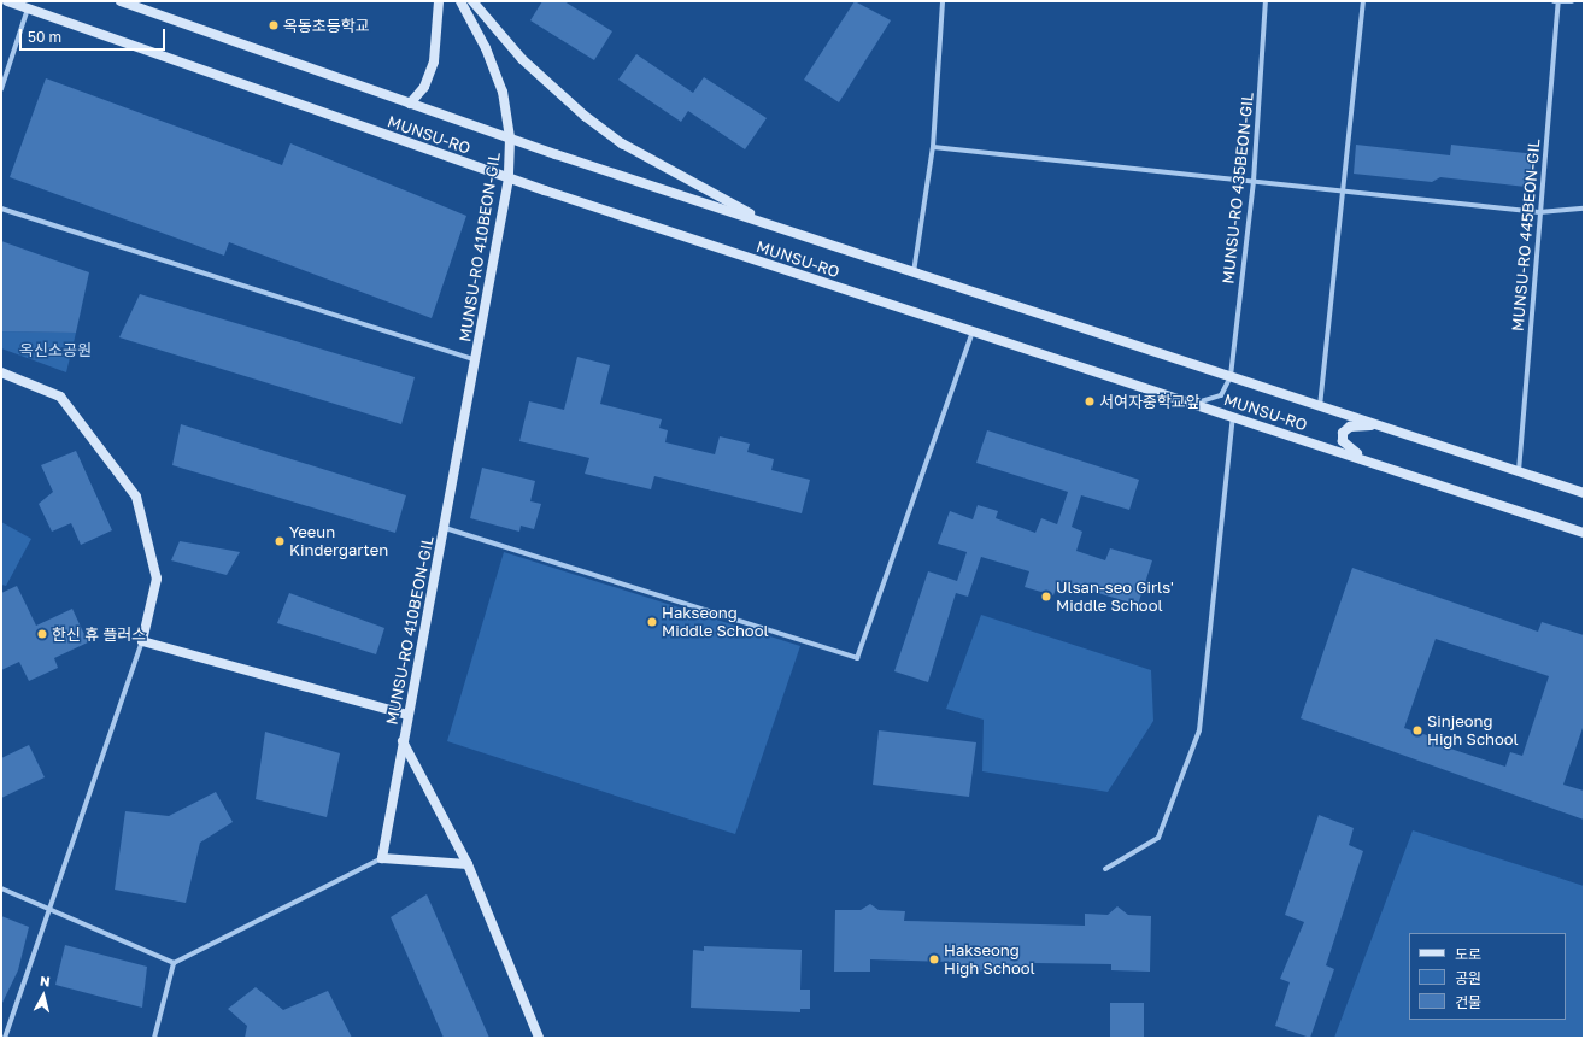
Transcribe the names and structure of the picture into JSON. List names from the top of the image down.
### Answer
{
  "streets": {
    "main road": ["MUNSU-RO", "MUNSU-RO 410BEON-GIL"],
    "street": ["MUNSU-RO 435BEON-GIL", "MUNSU-RO 445BEON-GIL"]
  },
  "crossings": [
    ["MUNSU-RO", "MUNSU-RO 435BEON-GIL"],
    ["MUNSU-RO", "MUNSU-RO 445BEON-GIL"],
    ["MUNSU-RO", "MUNSU-RO 410BEON-GIL"]
  ],
  "parks": ["옥신소공원"],
  "places": [
    "옥동초등학교",
    "서여자중학교앞",
    "Yeeun Kindergarten",
    "Ulsan-seo Girls' Middle School",
    "Hakseong Middle School",
    "한신 휴 플러스",
    "Sinjeong High School",
    "Hakseong High School"
  ],
  "legend": ["도로", "공원", "건물"],
  "scale_bar": "50 m",
  "north": "top"
}
